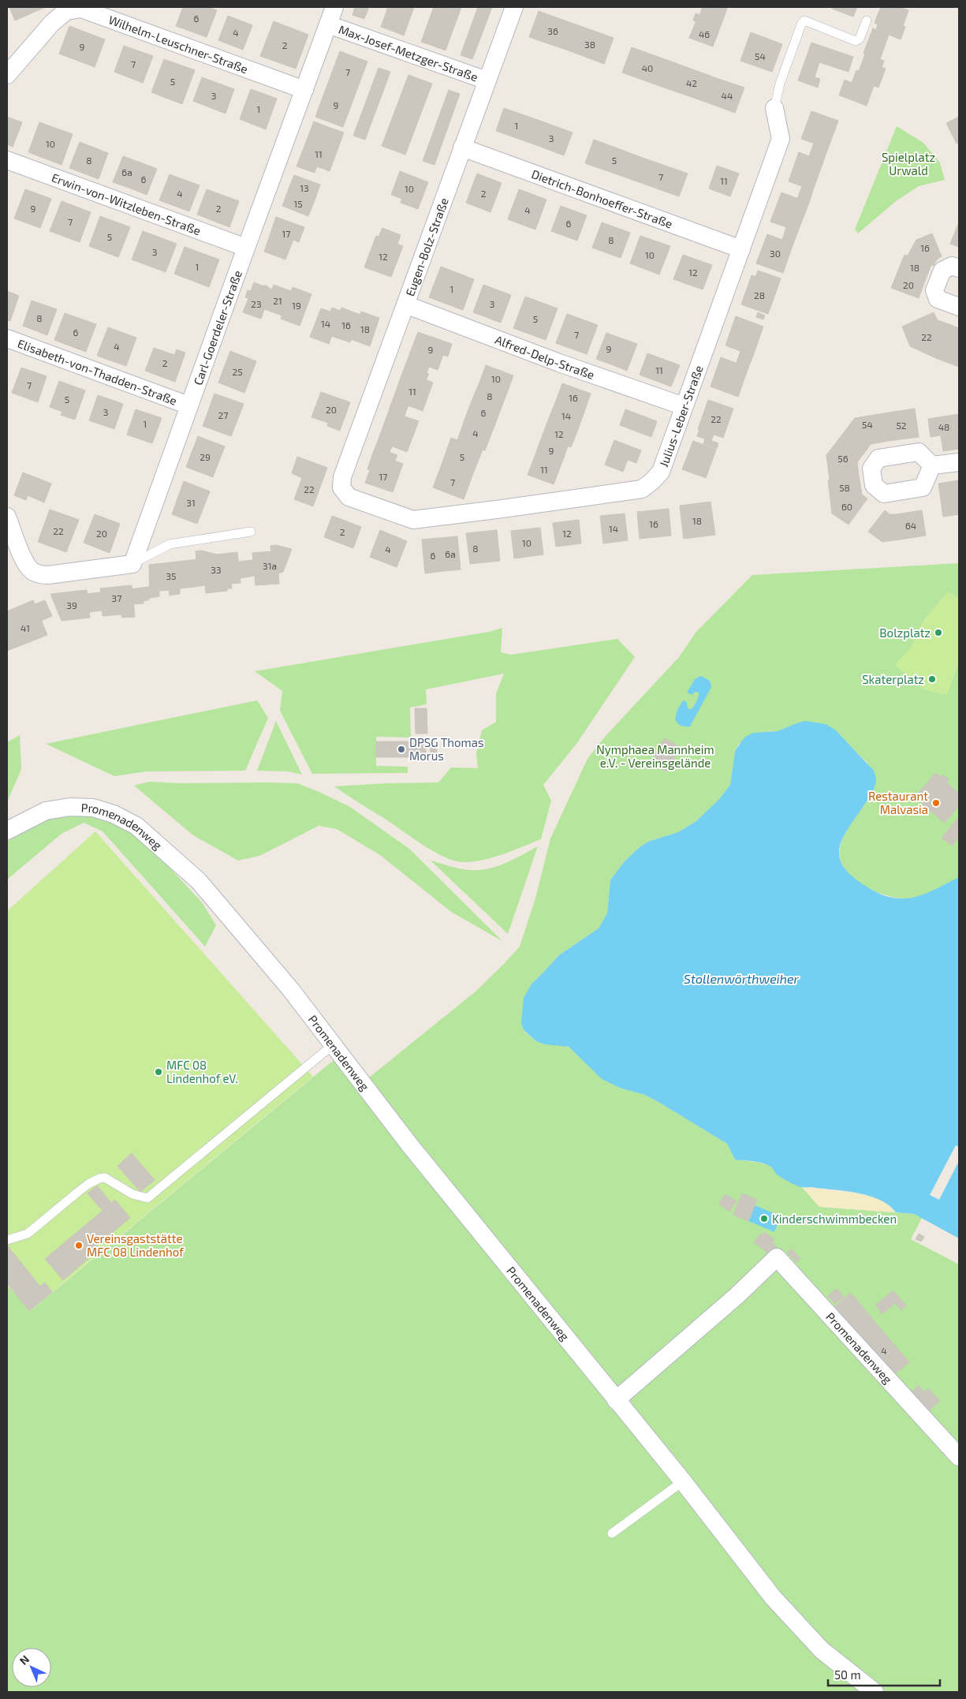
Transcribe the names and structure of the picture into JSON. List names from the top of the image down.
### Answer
{
  "streets": {
    "street": [
      "Wilhelm-Leuschner-Straße",
      "Max-Josef-Metzger-Straße",
      "Dietrich-Bonhoeffer-Straße",
      "Erwin-von-Witzleben-Straße",
      "Eugen-Bolz-Straße",
      "Carl-Goerdeler-Straße",
      "Alfred-Delp-Straße",
      "Elisabeth-von-Thadden-Straße",
      "Julius-Leber-Straße",
      "Promenadenweg"
    ]
  },
  "crossings": [
    ["Wilhelm-Leuschner-Straße", "Carl-Goerdeler-Straße"],
    ["Max-Josef-Metzger-Straße", "Eugen-Bolz-Straße"],
    ["Max-Josef-Metzger-Straße", "Carl-Goerdeler-Straße"],
    ["Dietrich-Bonhoeffer-Straße", "Eugen-Bolz-Straße"],
    ["Dietrich-Bonhoeffer-Straße", "Julius-Leber-Straße"],
    ["Erwin-von-Witzleben-Straße", "Carl-Goerdeler-Straße"],
    ["Eugen-Bolz-Straße", "Alfred-Delp-Straße"],
    ["Eugen-Bolz-Straße", "Julius-Leber-Straße"],
    ["Carl-Goerdeler-Straße", "Elisabeth-von-Thadden-Straße"],
    ["Alfred-Delp-Straße", "Julius-Leber-Straße"]
  ],
  "water": ["Stollenwörthweiher"],
  "parks": ["Spielplatz Urwald", "Nymphaea Mannheim e.V. - Vereinsgelände"],
  "places": [
    "Bolzplatz",
    "Skaterplatz",
    "DPSG Thomas Morus",
    "Restaurant Malvasia",
    "MFC 08 Lindenhof eV.",
    "Kinderschwimmbecken",
    "Vereinsgaststätte MFC 08 Lindenhof"
  ],
  "house_numbers": [
    "6",
    "36",
    "4",
    "46",
    "38",
    "2",
    "9",
    "54",
    "7",
    "40",
    "7",
    "5",
    "42",
    "3",
    "44",
    "9",
    "1",
    "1",
    "3",
    "10",
    "11",
    "8",
    "5",
    "6a",
    "7",
    "6",
    "11",
    "13",
    "10",
    "4",
    "2",
    "15",
    "9",
    "2",
    "4",
    "7",
    "6",
    "17",
    "5",
    "8",
    "16",
    "3",
    "30",
    "10",
    "12",
    "1",
    "18",
    "12",
    "20",
    "1",
    "28",
    "21",
    "23",
    "3",
    "19",
    "8",
    "5",
    "14",
    "16",
    "18",
    "6",
    "7",
    "22",
    "4",
    "9",
    "9",
    "2",
    "11",
    "25",
    "10",
    "7",
    "11",
    "8",
    "16",
    "5",
    "20",
    "3",
    "6",
    "27",
    "14",
    "22",
    "1",
    "54",
    "52",
    "48",
    "4",
    "12",
    "9",
    "29",
    "5",
    "56",
    "11",
    "17",
    "7",
    "58",
    "22",
    "31",
    "60",
    "18",
    "16",
    "64",
    "14",
    "22",
    "2",
    "20",
    "12",
    "10",
    "8",
    "4",
    "6a",
    "6",
    "31a",
    "33",
    "35",
    "37",
    "39",
    "41",
    "4"
  ],
  "scale_bar": "50 m",
  "north": "top left"
}
